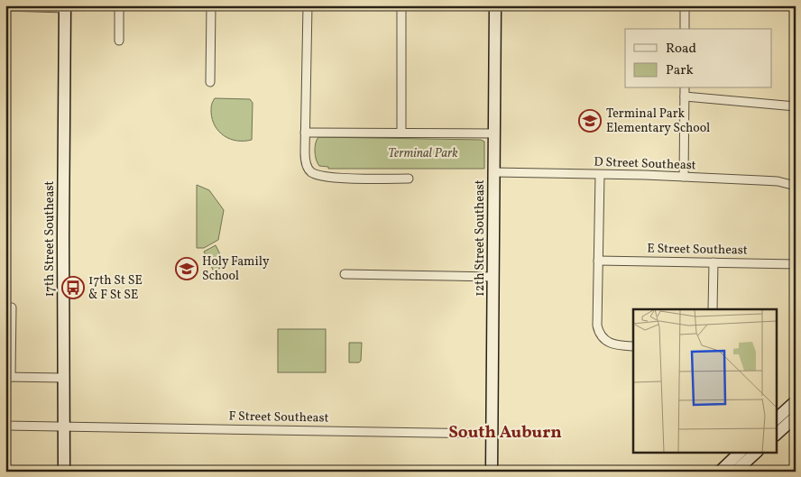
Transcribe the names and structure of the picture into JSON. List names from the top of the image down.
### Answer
{
  "streets": {
    "street": [
      "D Street Southeast",
      "12th Street Southeast",
      "17th Street Southeast",
      "E Street Southeast",
      "F Street Southeast"
    ]
  },
  "crossings": [
    ["D Street Southeast", "12th Street Southeast"],
    ["12th Street Southeast", "F Street Southeast"],
    ["17th Street Southeast", "F Street Southeast"]
  ],
  "districts": ["South Auburn"],
  "parks": ["Terminal Park"],
  "places": {
    "school or university": ["Terminal Park Elementary School", "Holy Family School"],
    "bus stop": ["17th St SE & F St SE"]
  },
  "legend": ["Road", "Park"]
}
